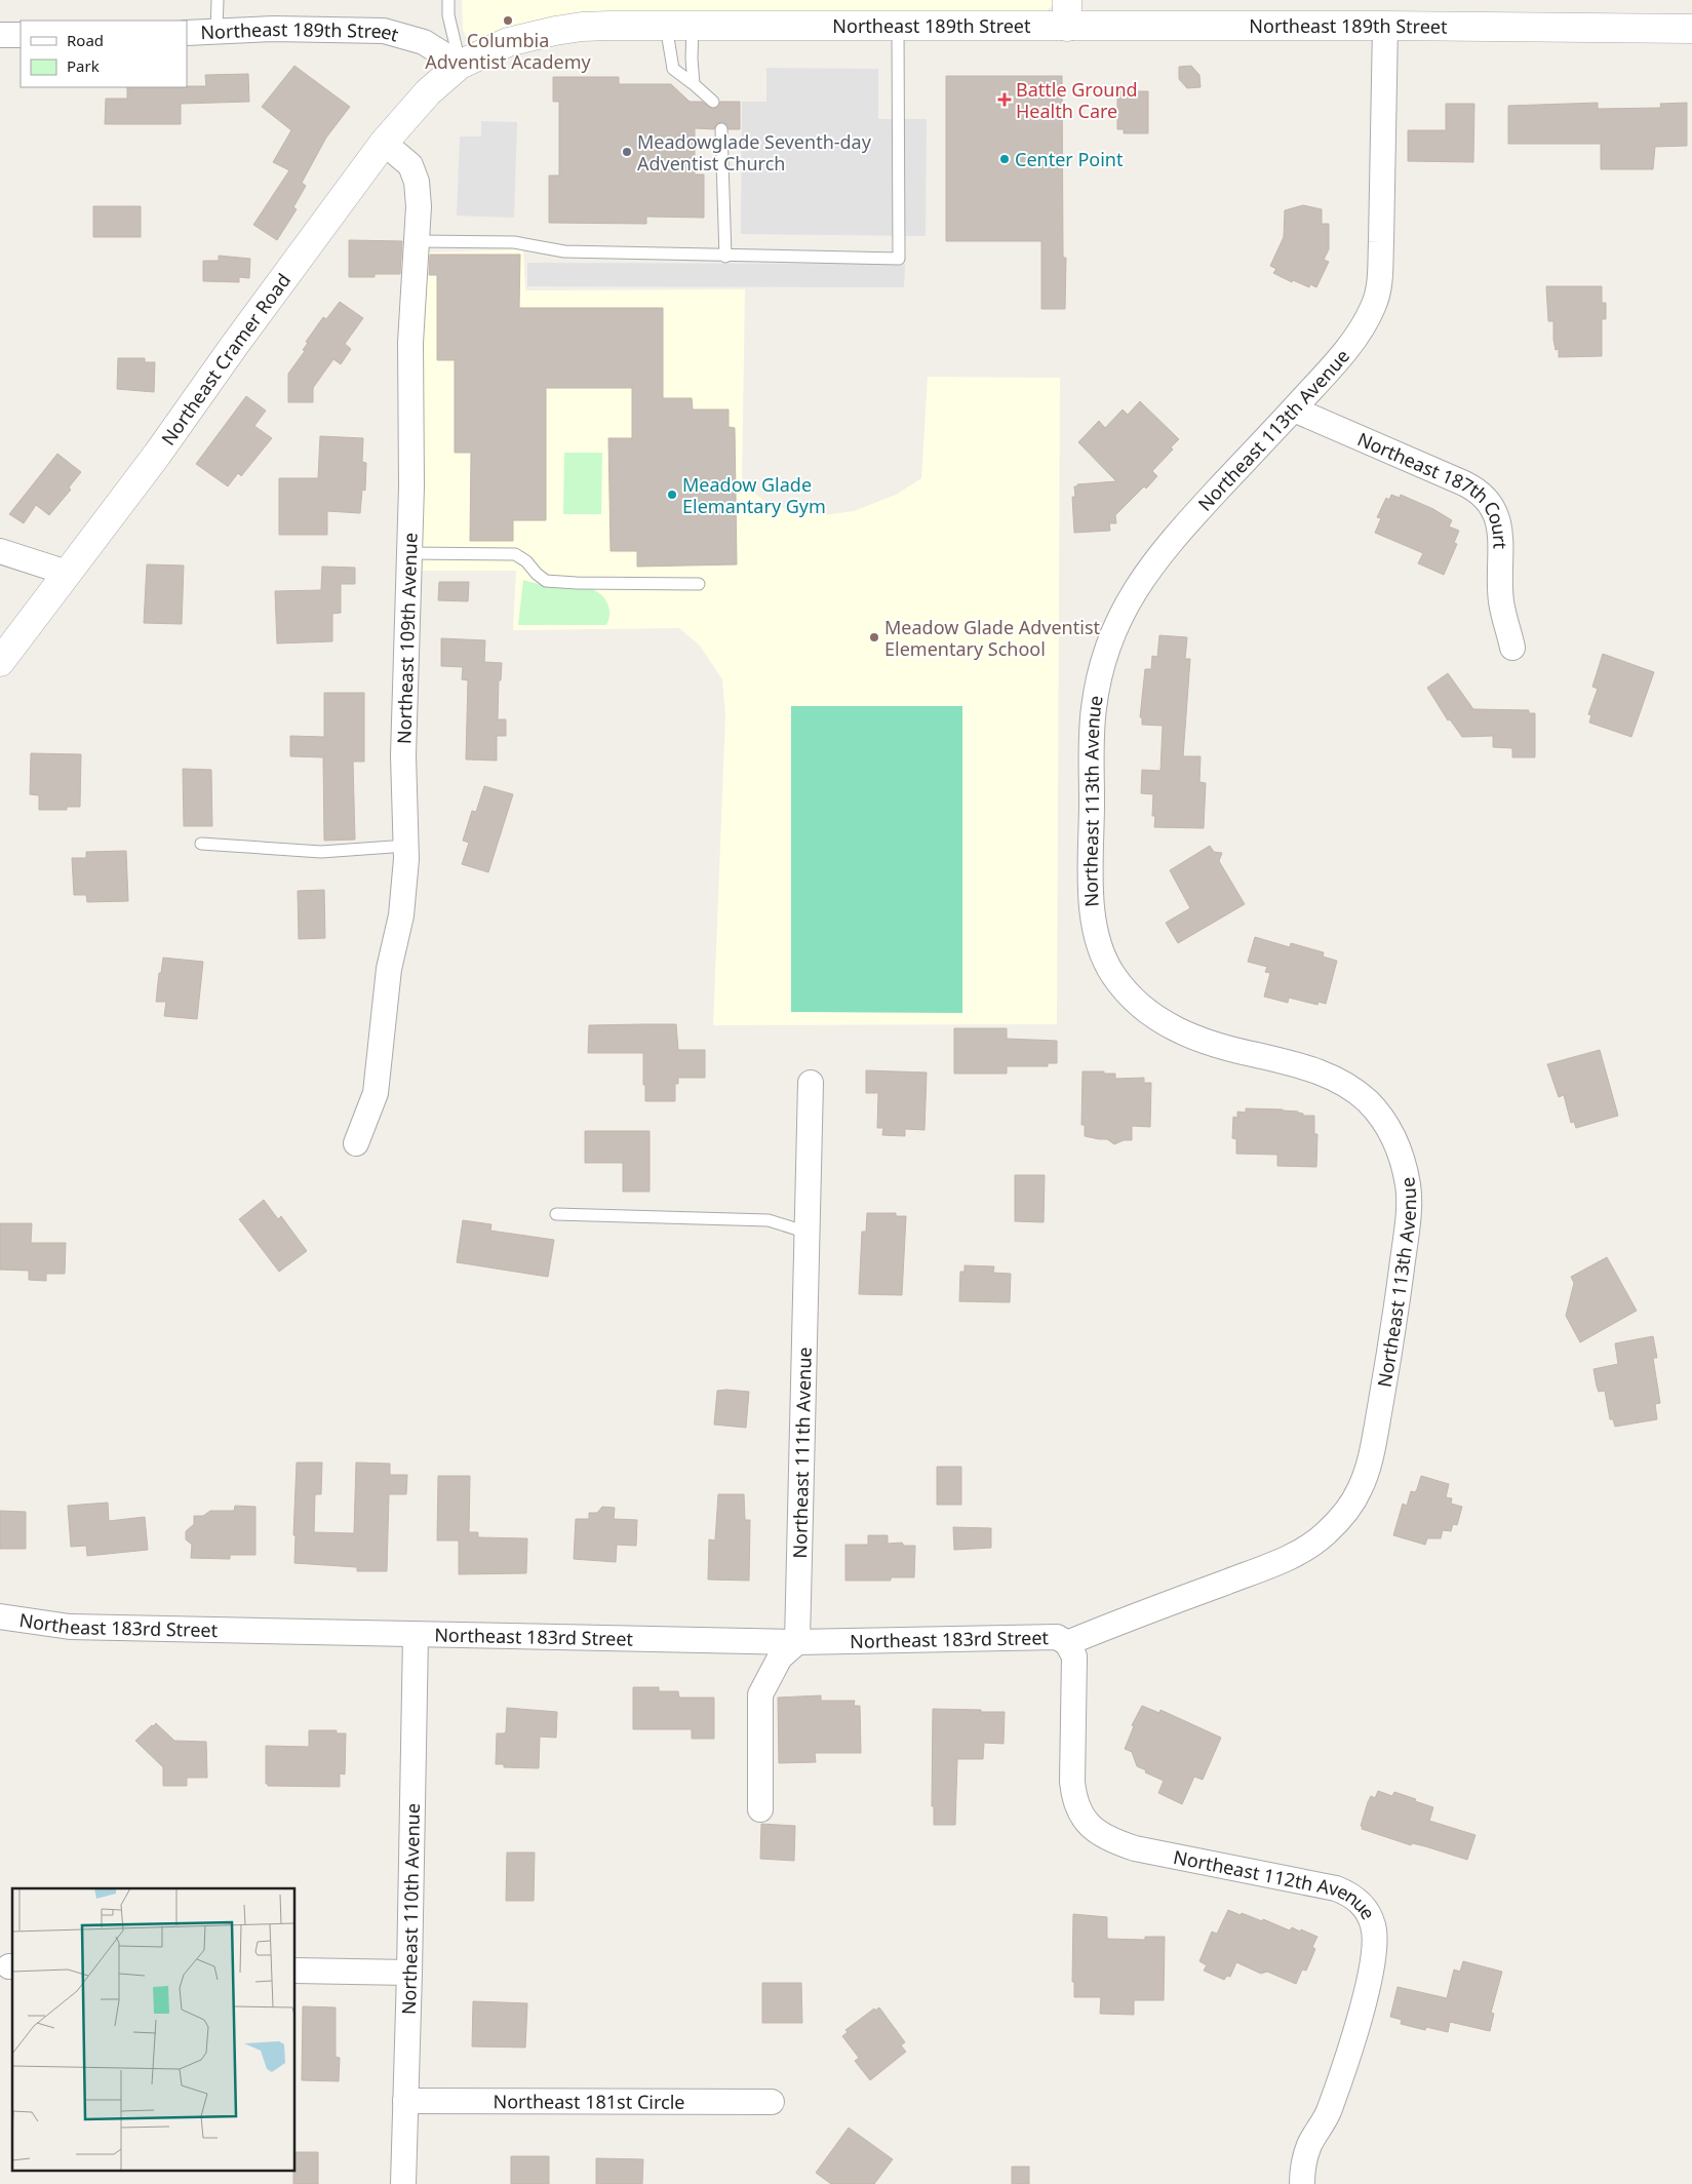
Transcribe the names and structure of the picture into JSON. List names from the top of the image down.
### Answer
{
  "streets": {
    "street": [
      "Northeast 189th Street",
      "Northeast Cramer Road",
      "Northeast 113th Avenue",
      "Northeast 187th Court",
      "Northeast 109th Avenue",
      "Northeast 111th Avenue",
      "Northeast 183rd Street",
      "Northeast 112th Avenue",
      "Northeast 110th Avenue",
      "Northeast 181st Circle"
    ]
  },
  "crossings": [
    ["Northeast 189th Street", "Northeast Cramer Road"],
    ["Northeast 189th Street", "Northeast 113th Avenue"],
    ["Northeast Cramer Road", "Northeast 109th Avenue"],
    ["Northeast 113th Avenue", "Northeast 187th Court"],
    ["Northeast 113th Avenue", "Northeast 183rd Street"],
    ["Northeast 113th Avenue", "Northeast 112th Avenue"],
    ["Northeast 111th Avenue", "Northeast 183rd Street"],
    ["Northeast 183rd Street", "Northeast 112th Avenue"],
    ["Northeast 183rd Street", "Northeast 110th Avenue"],
    ["Northeast 110th Avenue", "Northeast 181st Circle"]
  ],
  "places": {
    "other": [
      "Columbia Adventist Academy",
      "Meadowglade Seventh-day Adventist Church",
      "Center Point",
      "Meadow Glade Elemantary Gym",
      "Meadow Glade Adventist Elementary School"
    ],
    "health": ["Battle Ground Health Care"]
  },
  "legend": ["Road", "Park"]
}
